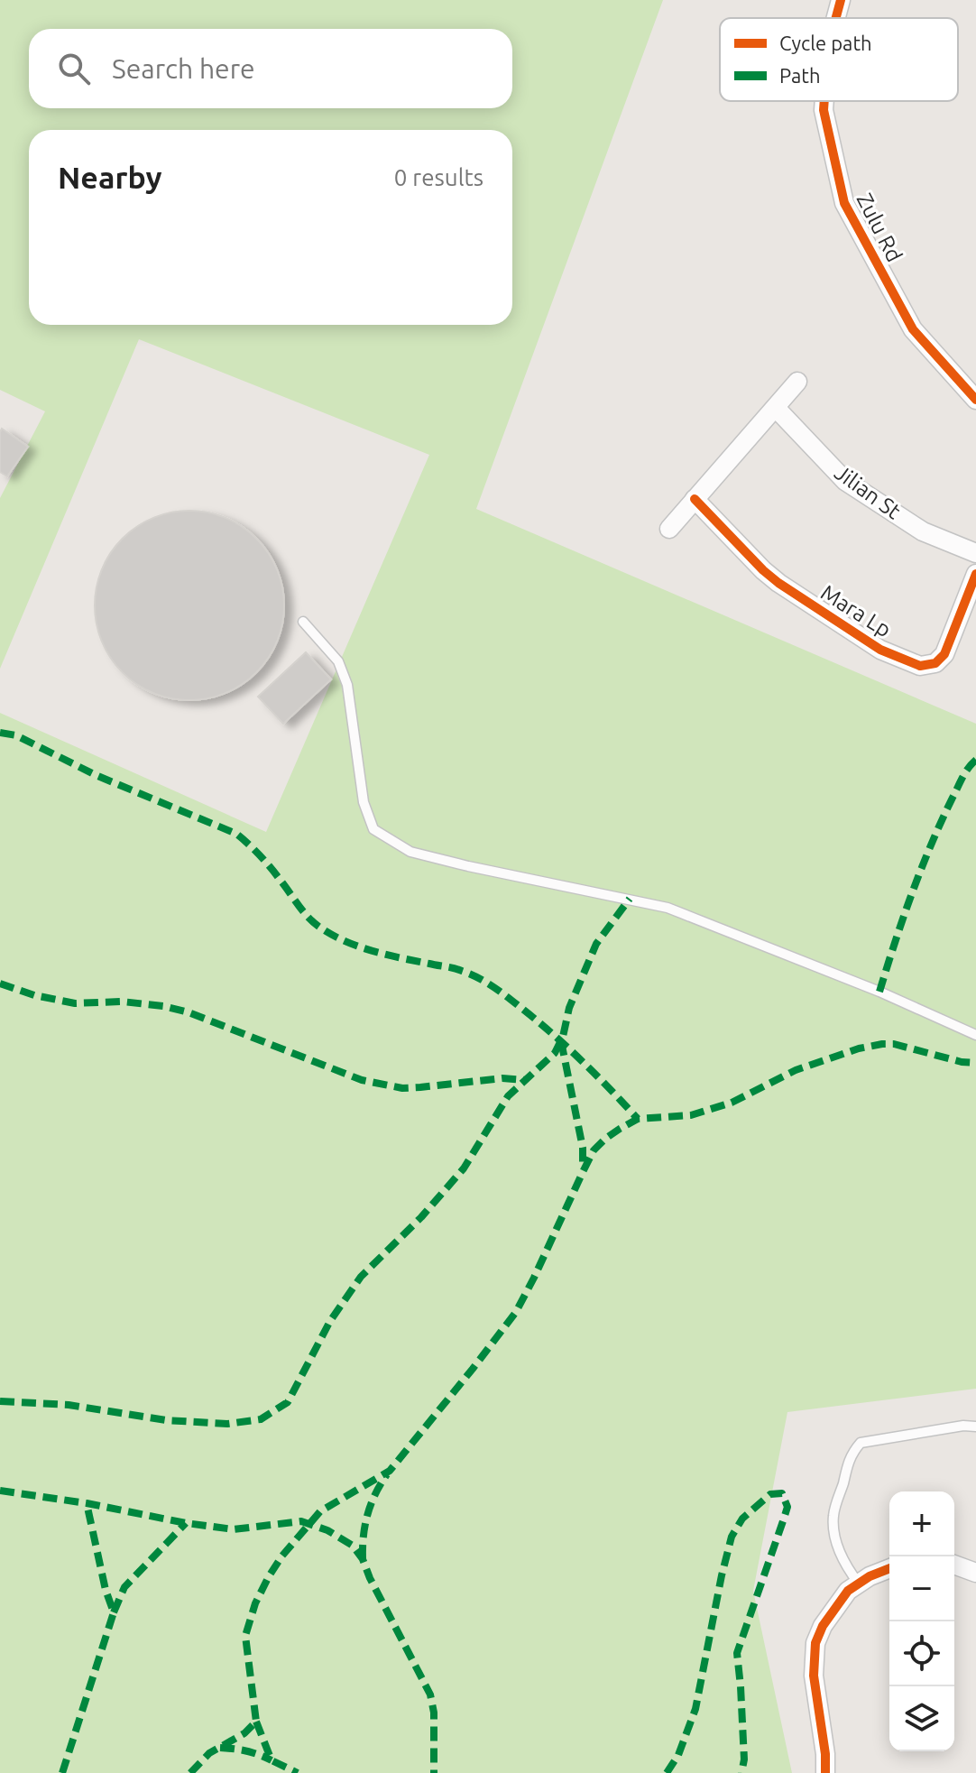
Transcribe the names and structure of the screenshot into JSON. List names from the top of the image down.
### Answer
{
  "streets": {
    "street": ["Zulu Rd", "Jilian St", "Mara Lp"]
  },
  "legend": ["Cycle path", "Path"],
  "page": {
    "search": "Search here",
    "heading": ["Nearby", "0 results"],
    "map_buttons": ["+", "−"]
  }
}
